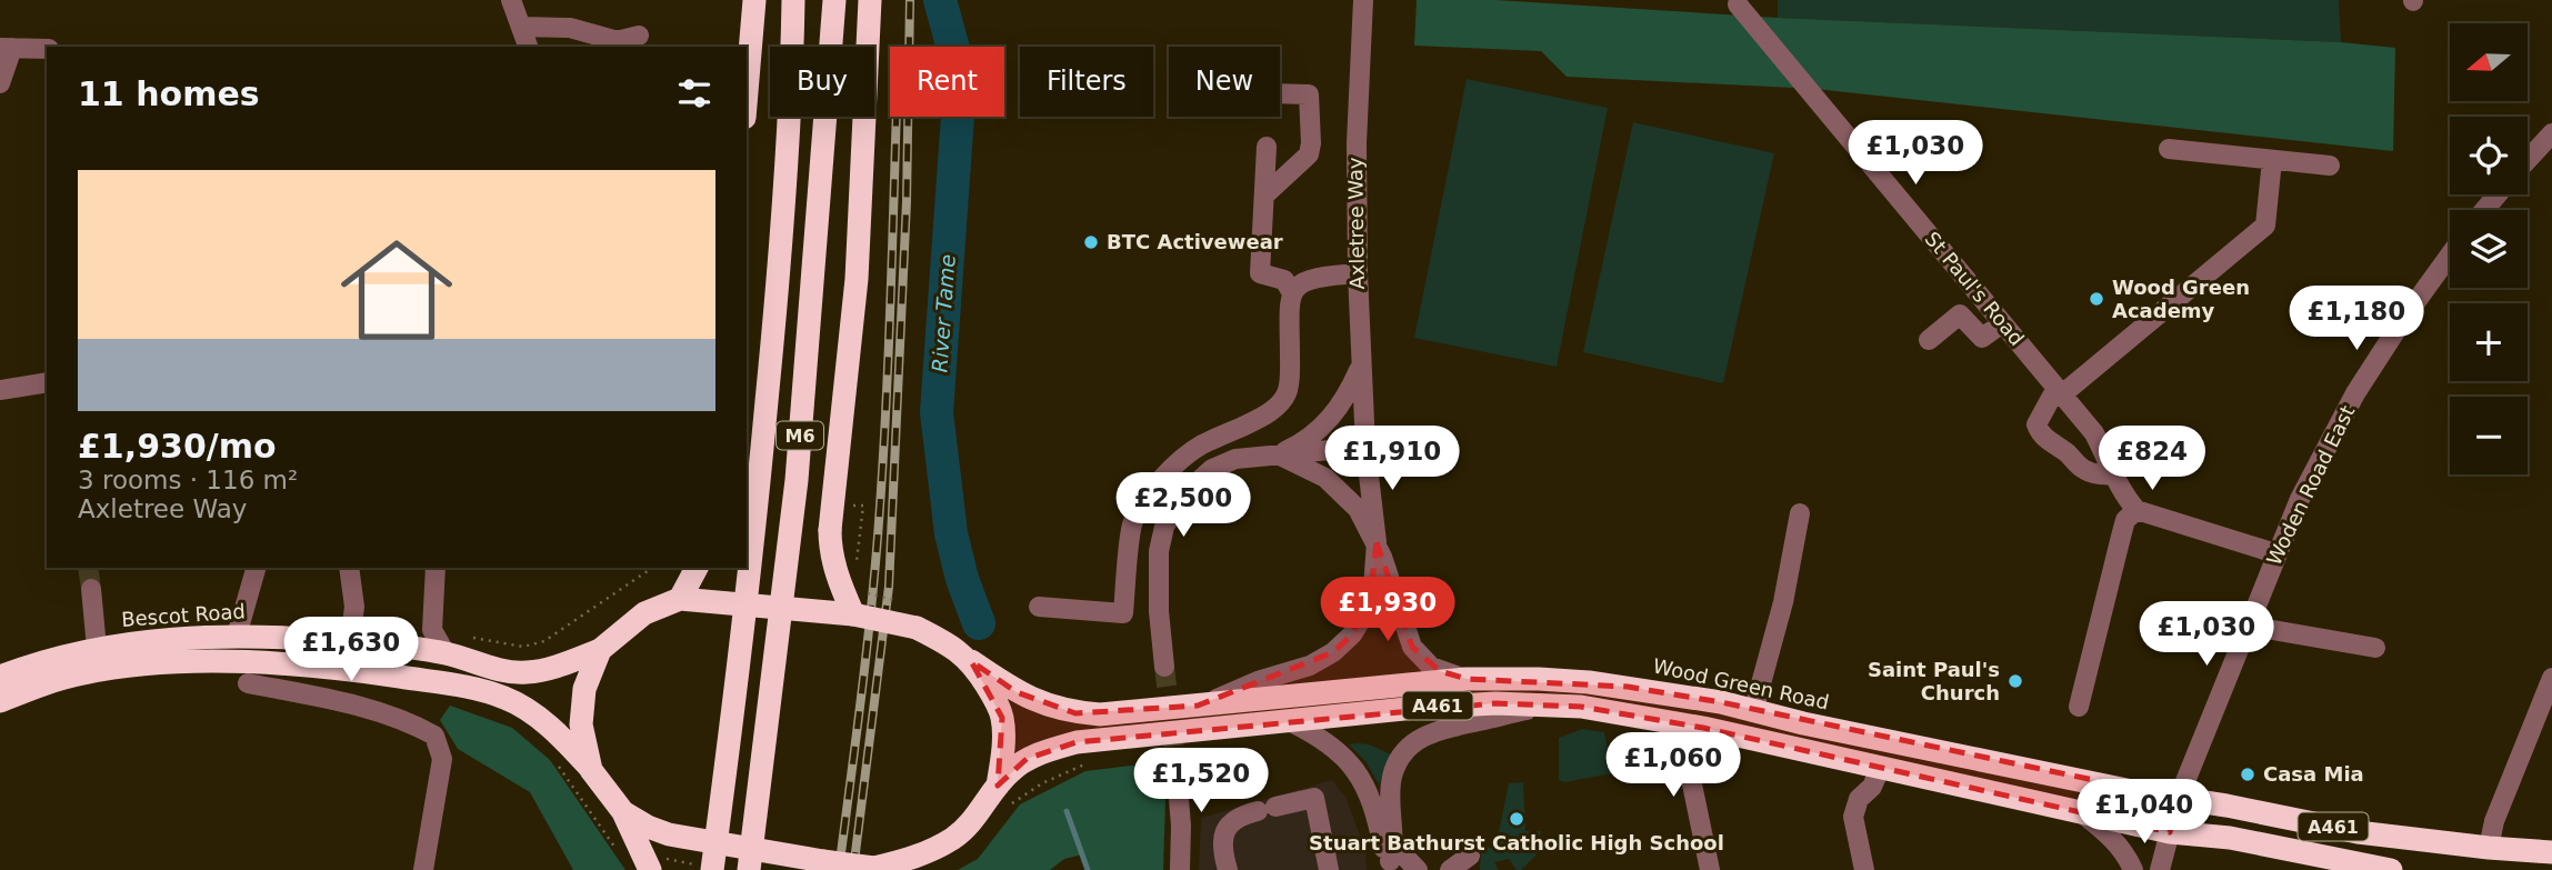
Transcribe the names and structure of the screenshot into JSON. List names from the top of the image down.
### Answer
{
  "streets": {
    "highway": [
      "M6",
      "Bescot Road",
      "Wood Green Road",
      "A461"
    ],
    "street": ["Axletree Way", "St Paul's Road", "Woden Road East"]
  },
  "crossings": [
    ["Axletree Way", "Wood Green Road"],
    ["Woden Road East", "Wood Green Road"],
    ["Woden Road East", "A461"]
  ],
  "water": ["River Tame"],
  "places": [
    "BTC Activewear",
    "Wood Green Academy",
    "Saint Paul's Church",
    "Casa Mia",
    "Stuart Bathurst Catholic High School"
  ],
  "north": "left",
  "page": {
    "map_buttons": ["+", "−"],
    "chip": [
      "Buy",
      "Rent",
      "Filters",
      "New"
    ],
    "heading": "11 homes",
    "price": [
      "£1,030",
      "£1,180",
      "£1,910",
      "£824",
      "£2,500",
      "£1,930",
      "£1,030",
      "£1,630",
      "£1,060",
      "£1,520",
      "£1,040"
    ],
    "list": [
      {
        "name": "£1,930/mo",
        "note": "3 rooms · 116 m² · Axletree Way"
      }
    ]
  }
}
